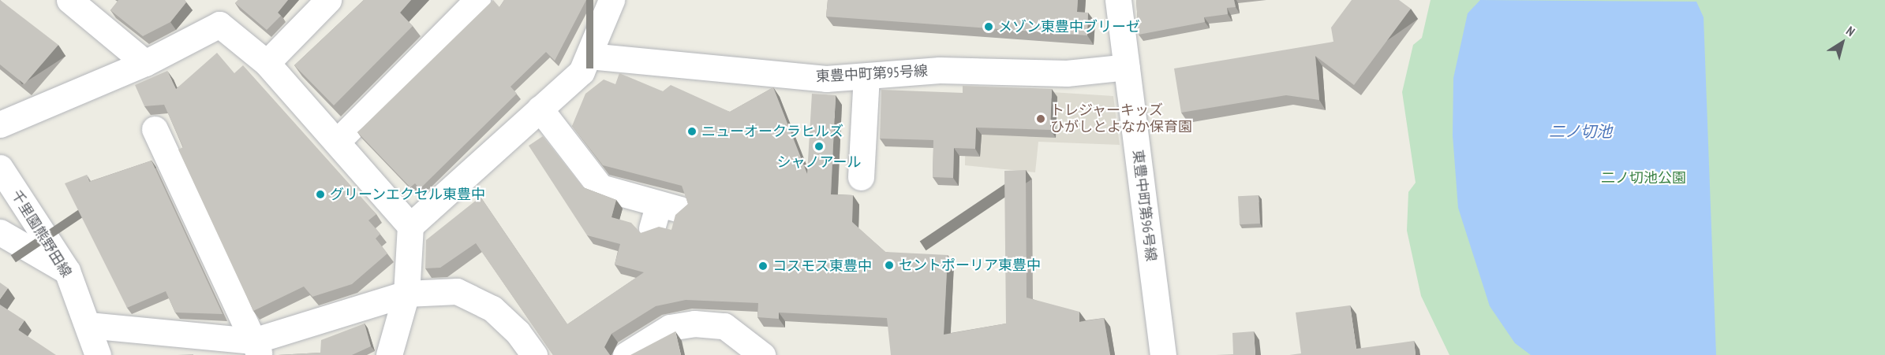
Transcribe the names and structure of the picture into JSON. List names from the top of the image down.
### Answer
{
  "streets": {
    "street": ["東豊中町第95号線", "東豊中町第96号線", "千里園熊野田線"]
  },
  "crossings": [
    ["東豊中町第95号線", "東豊中町第96号線"]
  ],
  "water": ["二ノ切池"],
  "parks": ["二ノ切池公園"],
  "places": [
    "メゾン東豊中ブリーゼ",
    "トレジャーキッズ ひがしとよなか保育園",
    "ニューオークラヒルズ",
    "シャノアール",
    "グリーンエクセル東豊中",
    "セントポーリア東豊中",
    "コスモス東豊中"
  ],
  "north": "top right"
}
